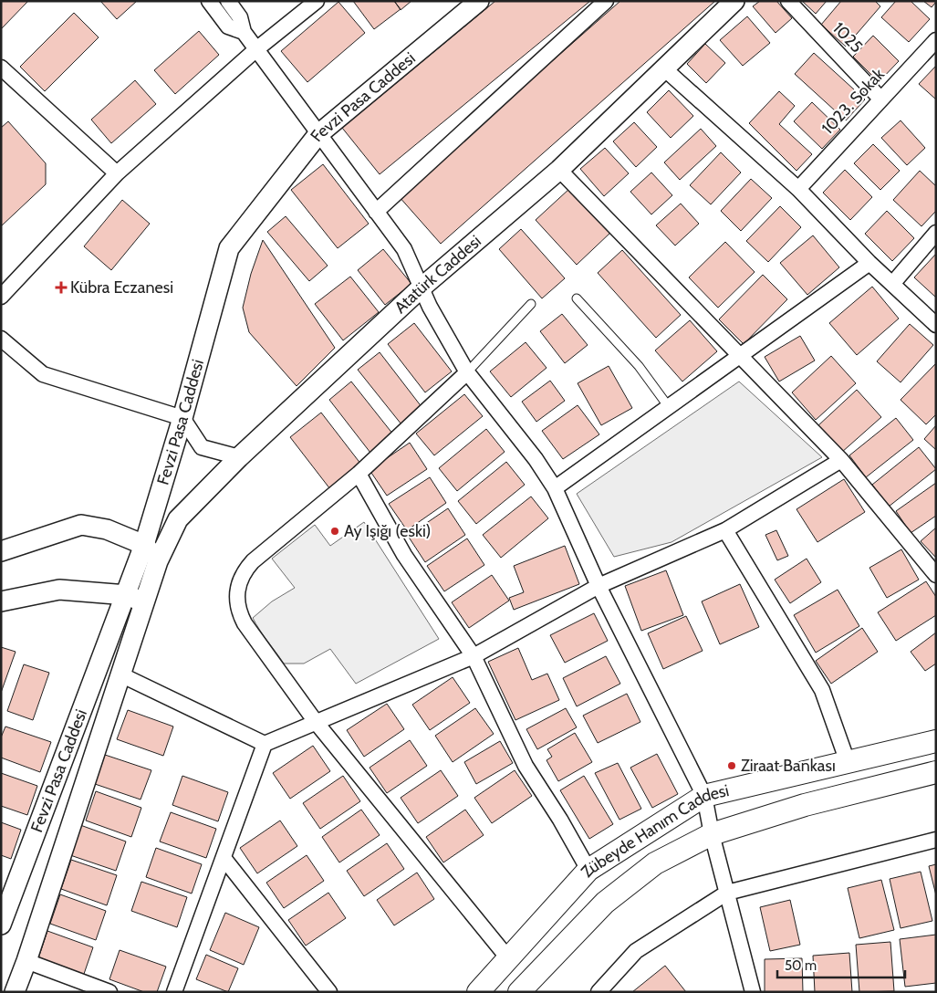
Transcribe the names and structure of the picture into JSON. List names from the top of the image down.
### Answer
{
  "streets": {
    "main road": ["Zübeyde Hanım Caddesi"],
    "street": [
      "1025",
      "Fevzi Pasa Caddesi",
      "1023. Sokak",
      "Atatürk Caddesi"
    ]
  },
  "crossings": [
    ["1025", "1023. Sokak"],
    ["Fevzi Pasa Caddesi", "Atatürk Caddesi"]
  ],
  "places": {
    "health": ["Kübra Eczanesi"],
    "other": ["Ay Işığı (eski)", "Ziraat Bankası"]
  },
  "scale_bar": "50 m"
}
